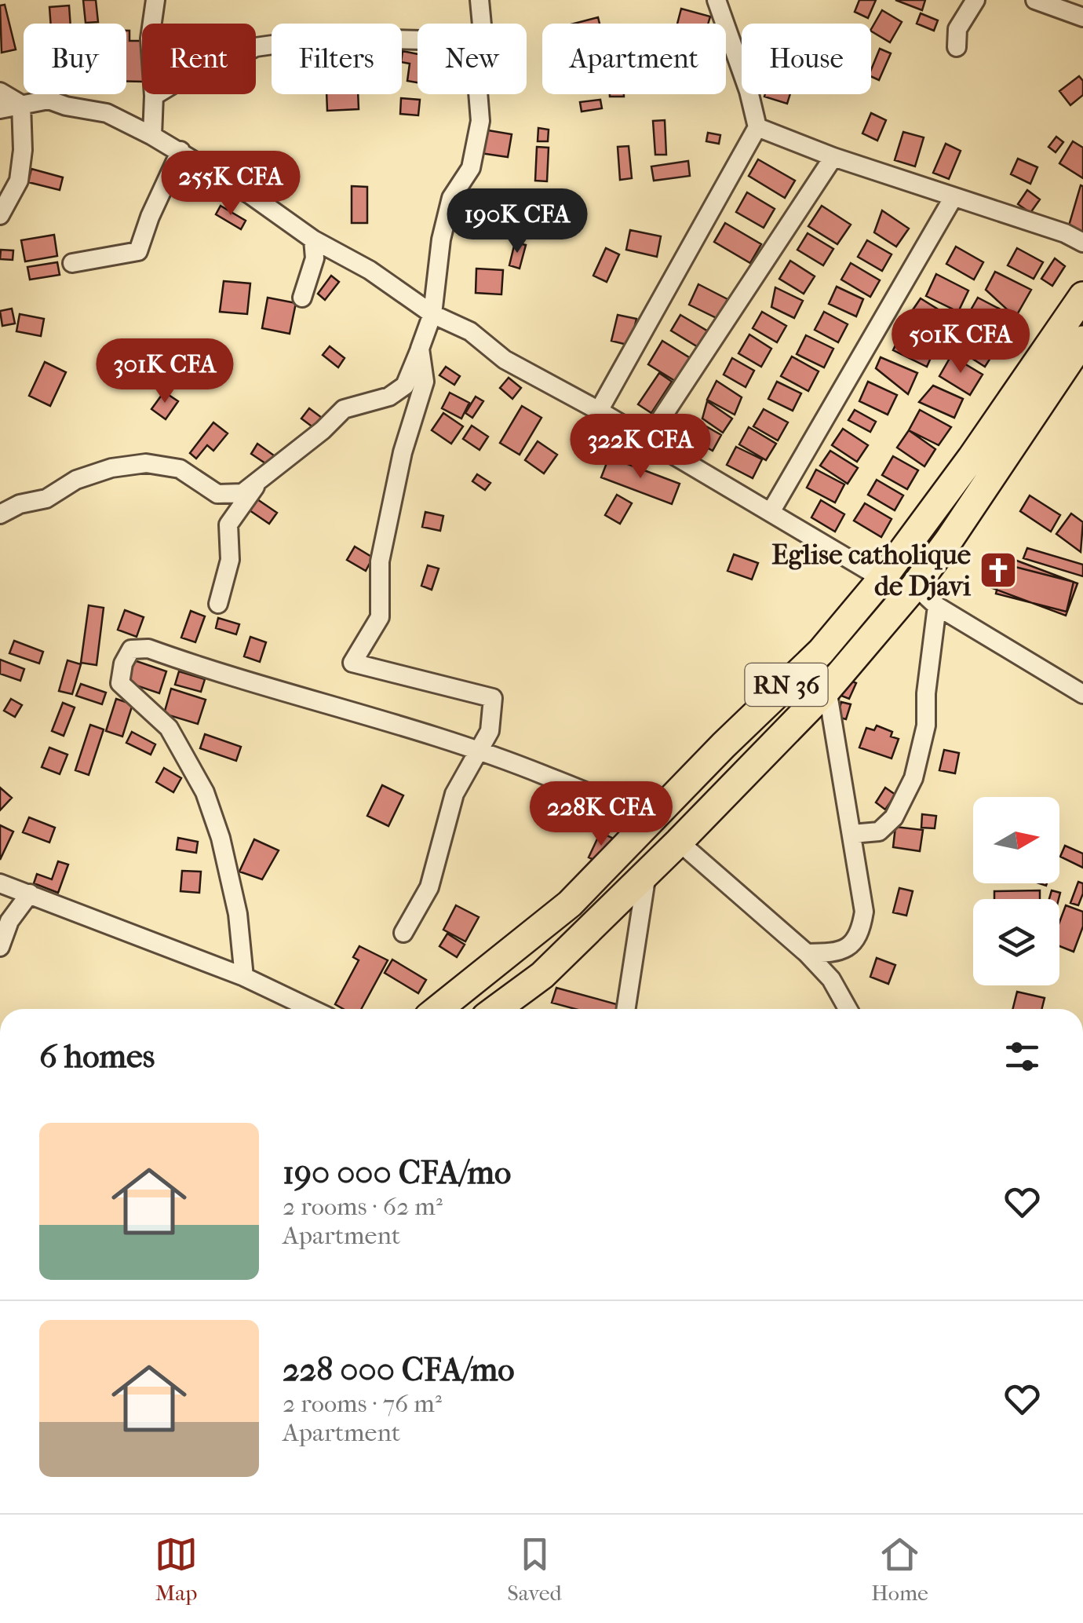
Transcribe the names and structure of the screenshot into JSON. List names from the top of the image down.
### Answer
{
  "streets": {
    "main road": ["RN 36"]
  },
  "places": {
    "church": ["Eglise catholique de Djavi"]
  },
  "north": "right",
  "page": {
    "chip": [
      "Buy",
      "Rent",
      "Filters",
      "New",
      "Apartment",
      "House"
    ],
    "price": [
      "255K CFA",
      "190K CFA",
      "501K CFA",
      "301K CFA",
      "322K CFA",
      "228K CFA"
    ],
    "heading": "6 homes",
    "list": [
      {
        "name": "190 000 CFA/mo",
        "note": "2 rooms · 62 m² · Apartment"
      },
      {
        "name": "228 000 CFA/mo",
        "note": "2 rooms · 76 m² · Apartment"
      }
    ],
    "tabs": ["Map", "Saved", "Home"]
  }
}
